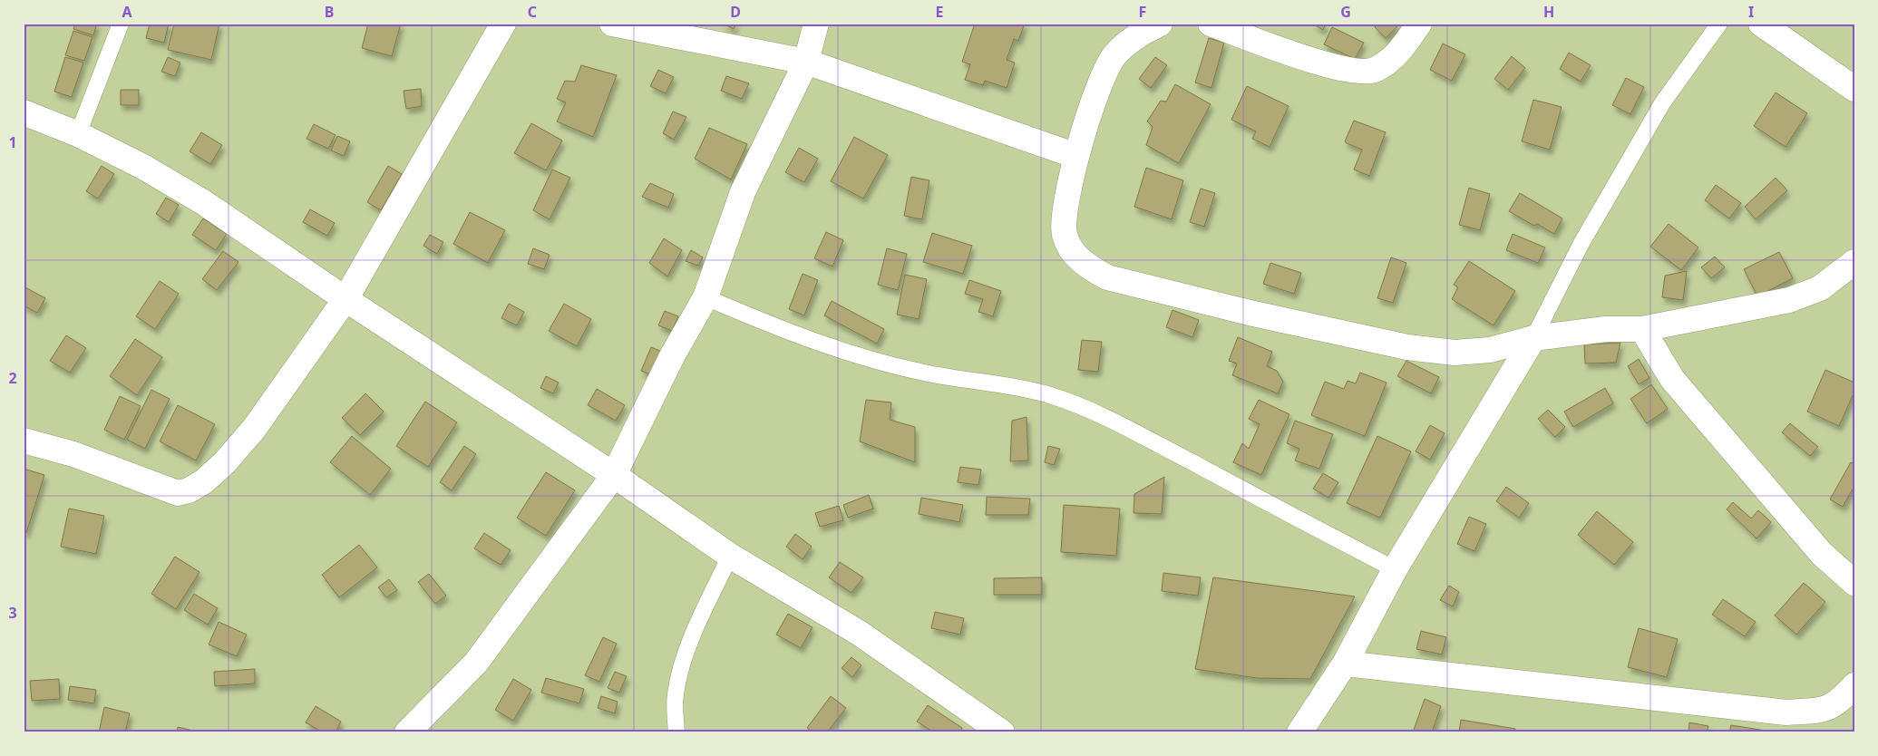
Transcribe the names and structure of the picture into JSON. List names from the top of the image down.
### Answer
{
  "grid": {
    "columns": [
      "A",
      "B",
      "C",
      "D",
      "E",
      "F",
      "G",
      "H",
      "I"
    ],
    "rows": ["1", "2", "3"]
  }
}
